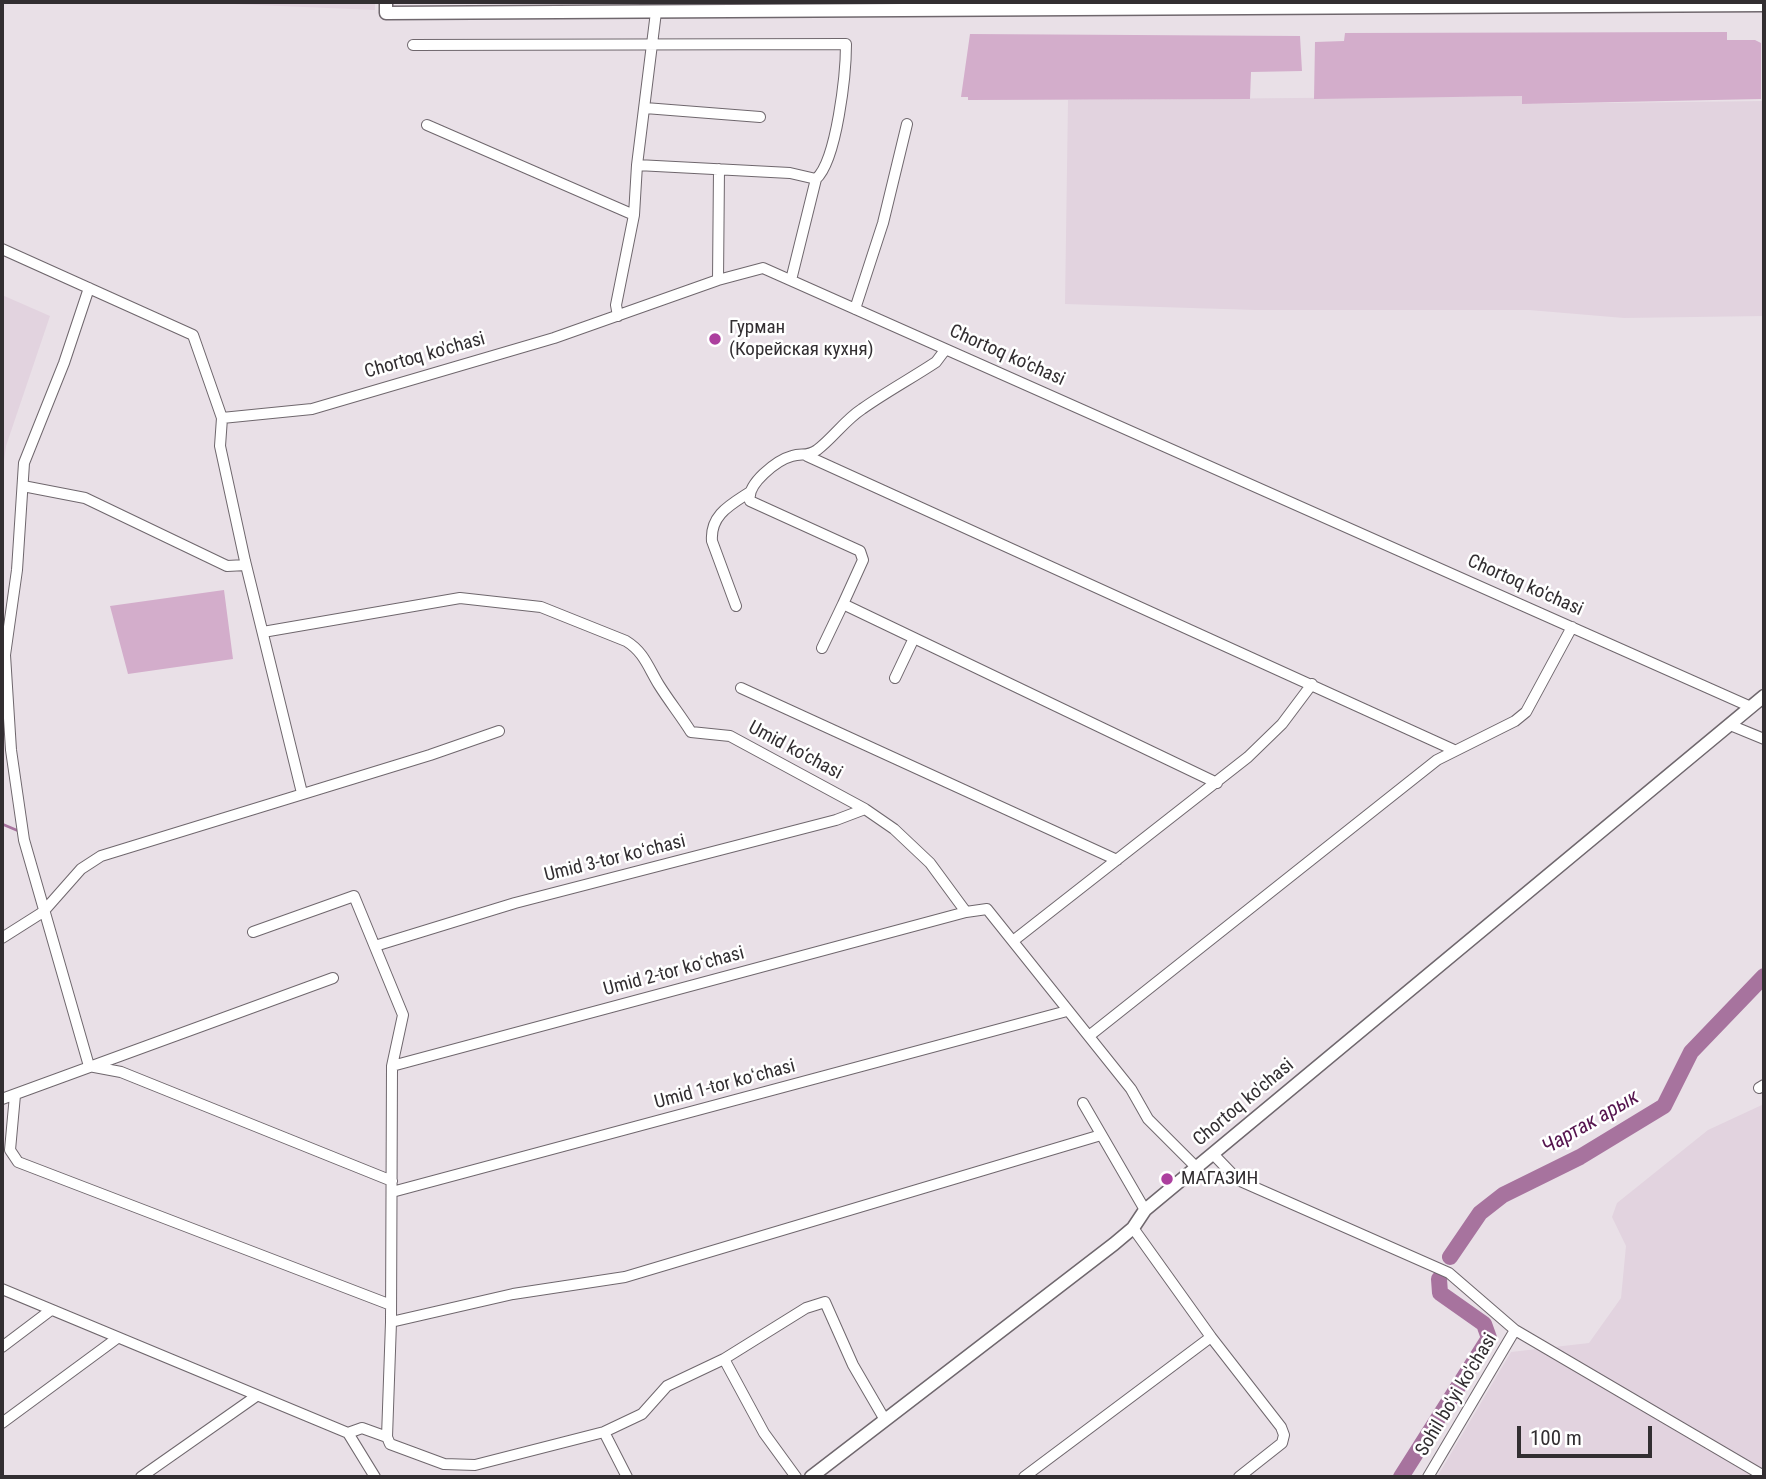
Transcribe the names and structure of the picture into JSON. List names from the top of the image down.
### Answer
{
  "streets": {
    "street": [
      "Chortoq ko'chasi",
      "Umid ko‘chasi",
      "Umid 3-tor koʻchasi",
      "Umid 2-tor koʻchasi",
      "Umid 1-tor koʻchasi",
      "Sohil bo'yi ko'chasi"
    ]
  },
  "crossings": [
    ["Umid ko‘chasi", "Umid 3-tor koʻchasi"],
    ["Umid ko‘chasi", "Umid 2-tor koʻchasi"]
  ],
  "water": ["Чартак арык"],
  "places": ["Гурман (Корейская кухня)", "МАГАЗИН"],
  "scale_bar": "100 m"
}
